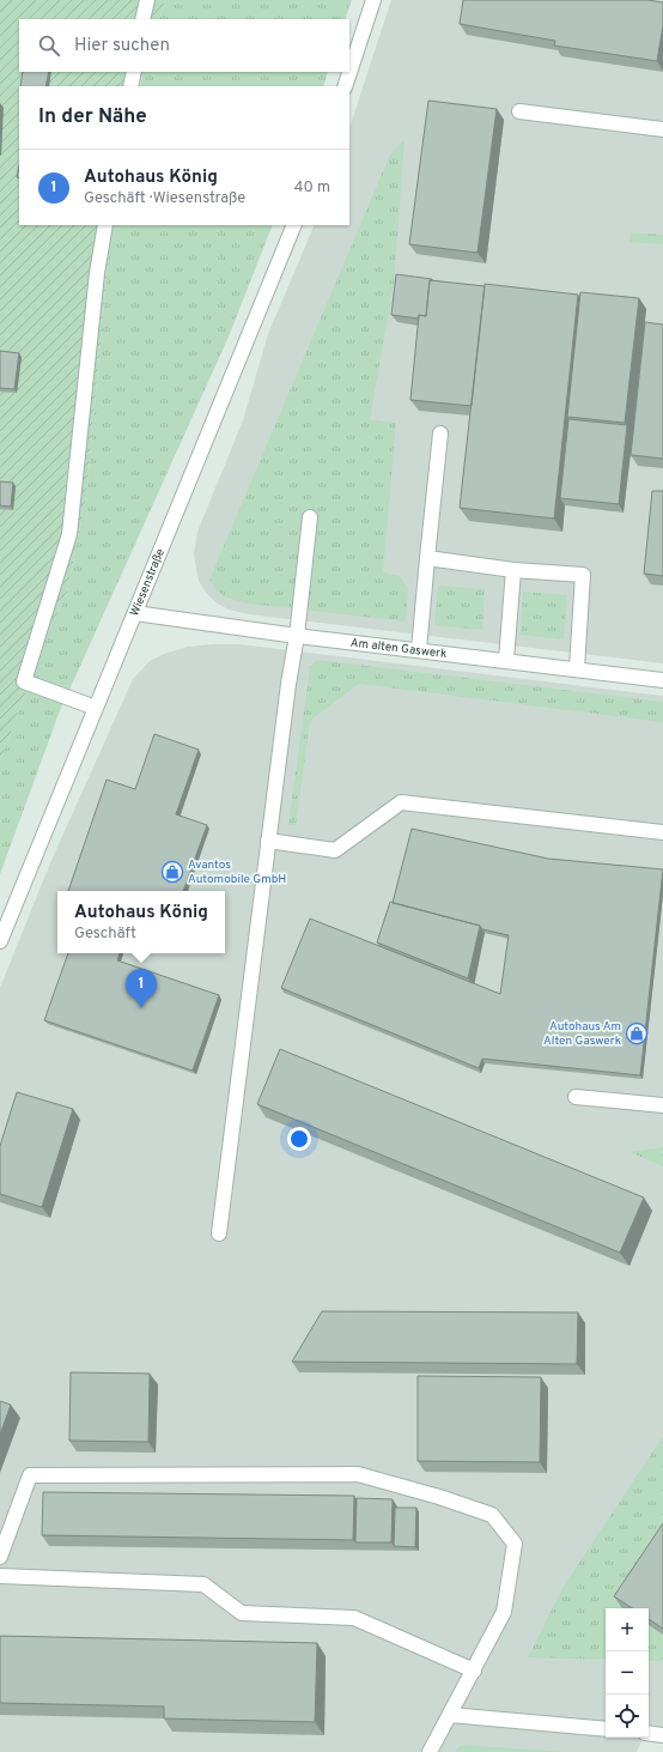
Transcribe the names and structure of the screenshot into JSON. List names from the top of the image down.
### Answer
{
  "streets": {
    "street": ["Wiesenstraße", "Am alten Gaswerk"]
  },
  "crossings": [
    ["Wiesenstraße", "Am alten Gaswerk"]
  ],
  "places": {
    "shop": ["Avantos Automobile GmbH", "Autohaus Am Alten Gaswerk"]
  },
  "page": {
    "search": "Hier suchen",
    "heading": "In der Nähe",
    "list": [
      {
        "mark": "1",
        "name": "Autohaus König",
        "note": "Geschäft · Wiesenstraße",
        "value": "40 m"
      }
    ],
    "popup": ["Autohaus König", "Geschäft"],
    "pins": "1",
    "map_buttons": ["+", "−"]
  }
}
